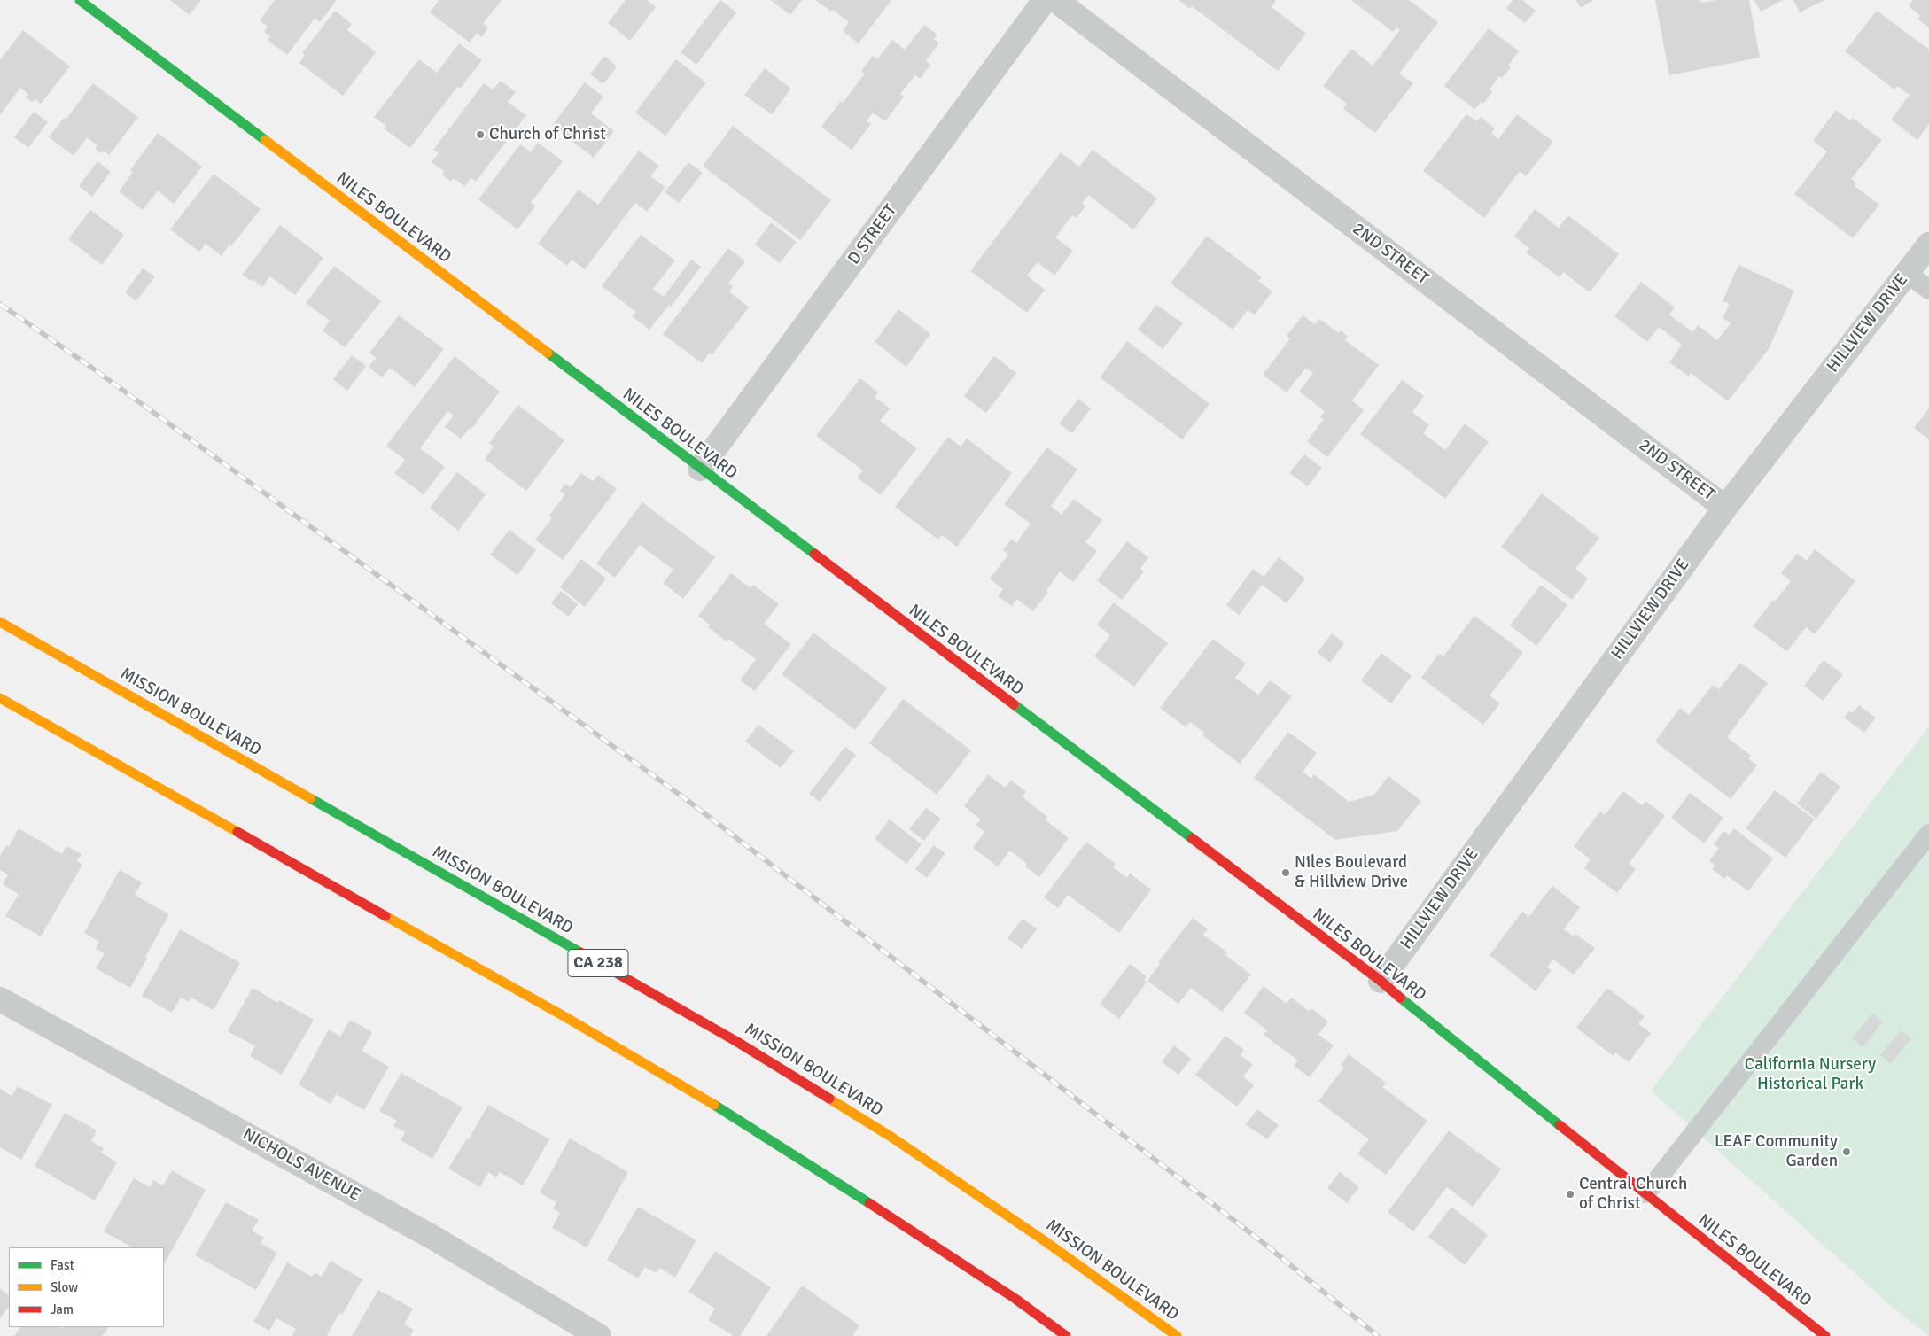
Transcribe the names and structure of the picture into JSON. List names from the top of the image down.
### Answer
{
  "streets": {
    "main road": ["NILES BOULEVARD", "MISSION BOULEVARD", "CA 238"],
    "street": [
      "D STREET",
      "2ND STREET",
      "HILLVIEW DRIVE",
      "NICHOLS AVENUE"
    ]
  },
  "crossings": [
    ["NILES BOULEVARD", "D STREET"],
    ["NILES BOULEVARD", "HILLVIEW DRIVE"],
    ["2ND STREET", "HILLVIEW DRIVE"]
  ],
  "parks": ["California Nursery Historical Park"],
  "places": [
    "Church of Christ",
    "Niles Boulevard & Hillview Drive",
    "LEAF Community Garden",
    "Central Church of Christ"
  ],
  "legend": ["Fast", "Slow", "Jam"]
}
